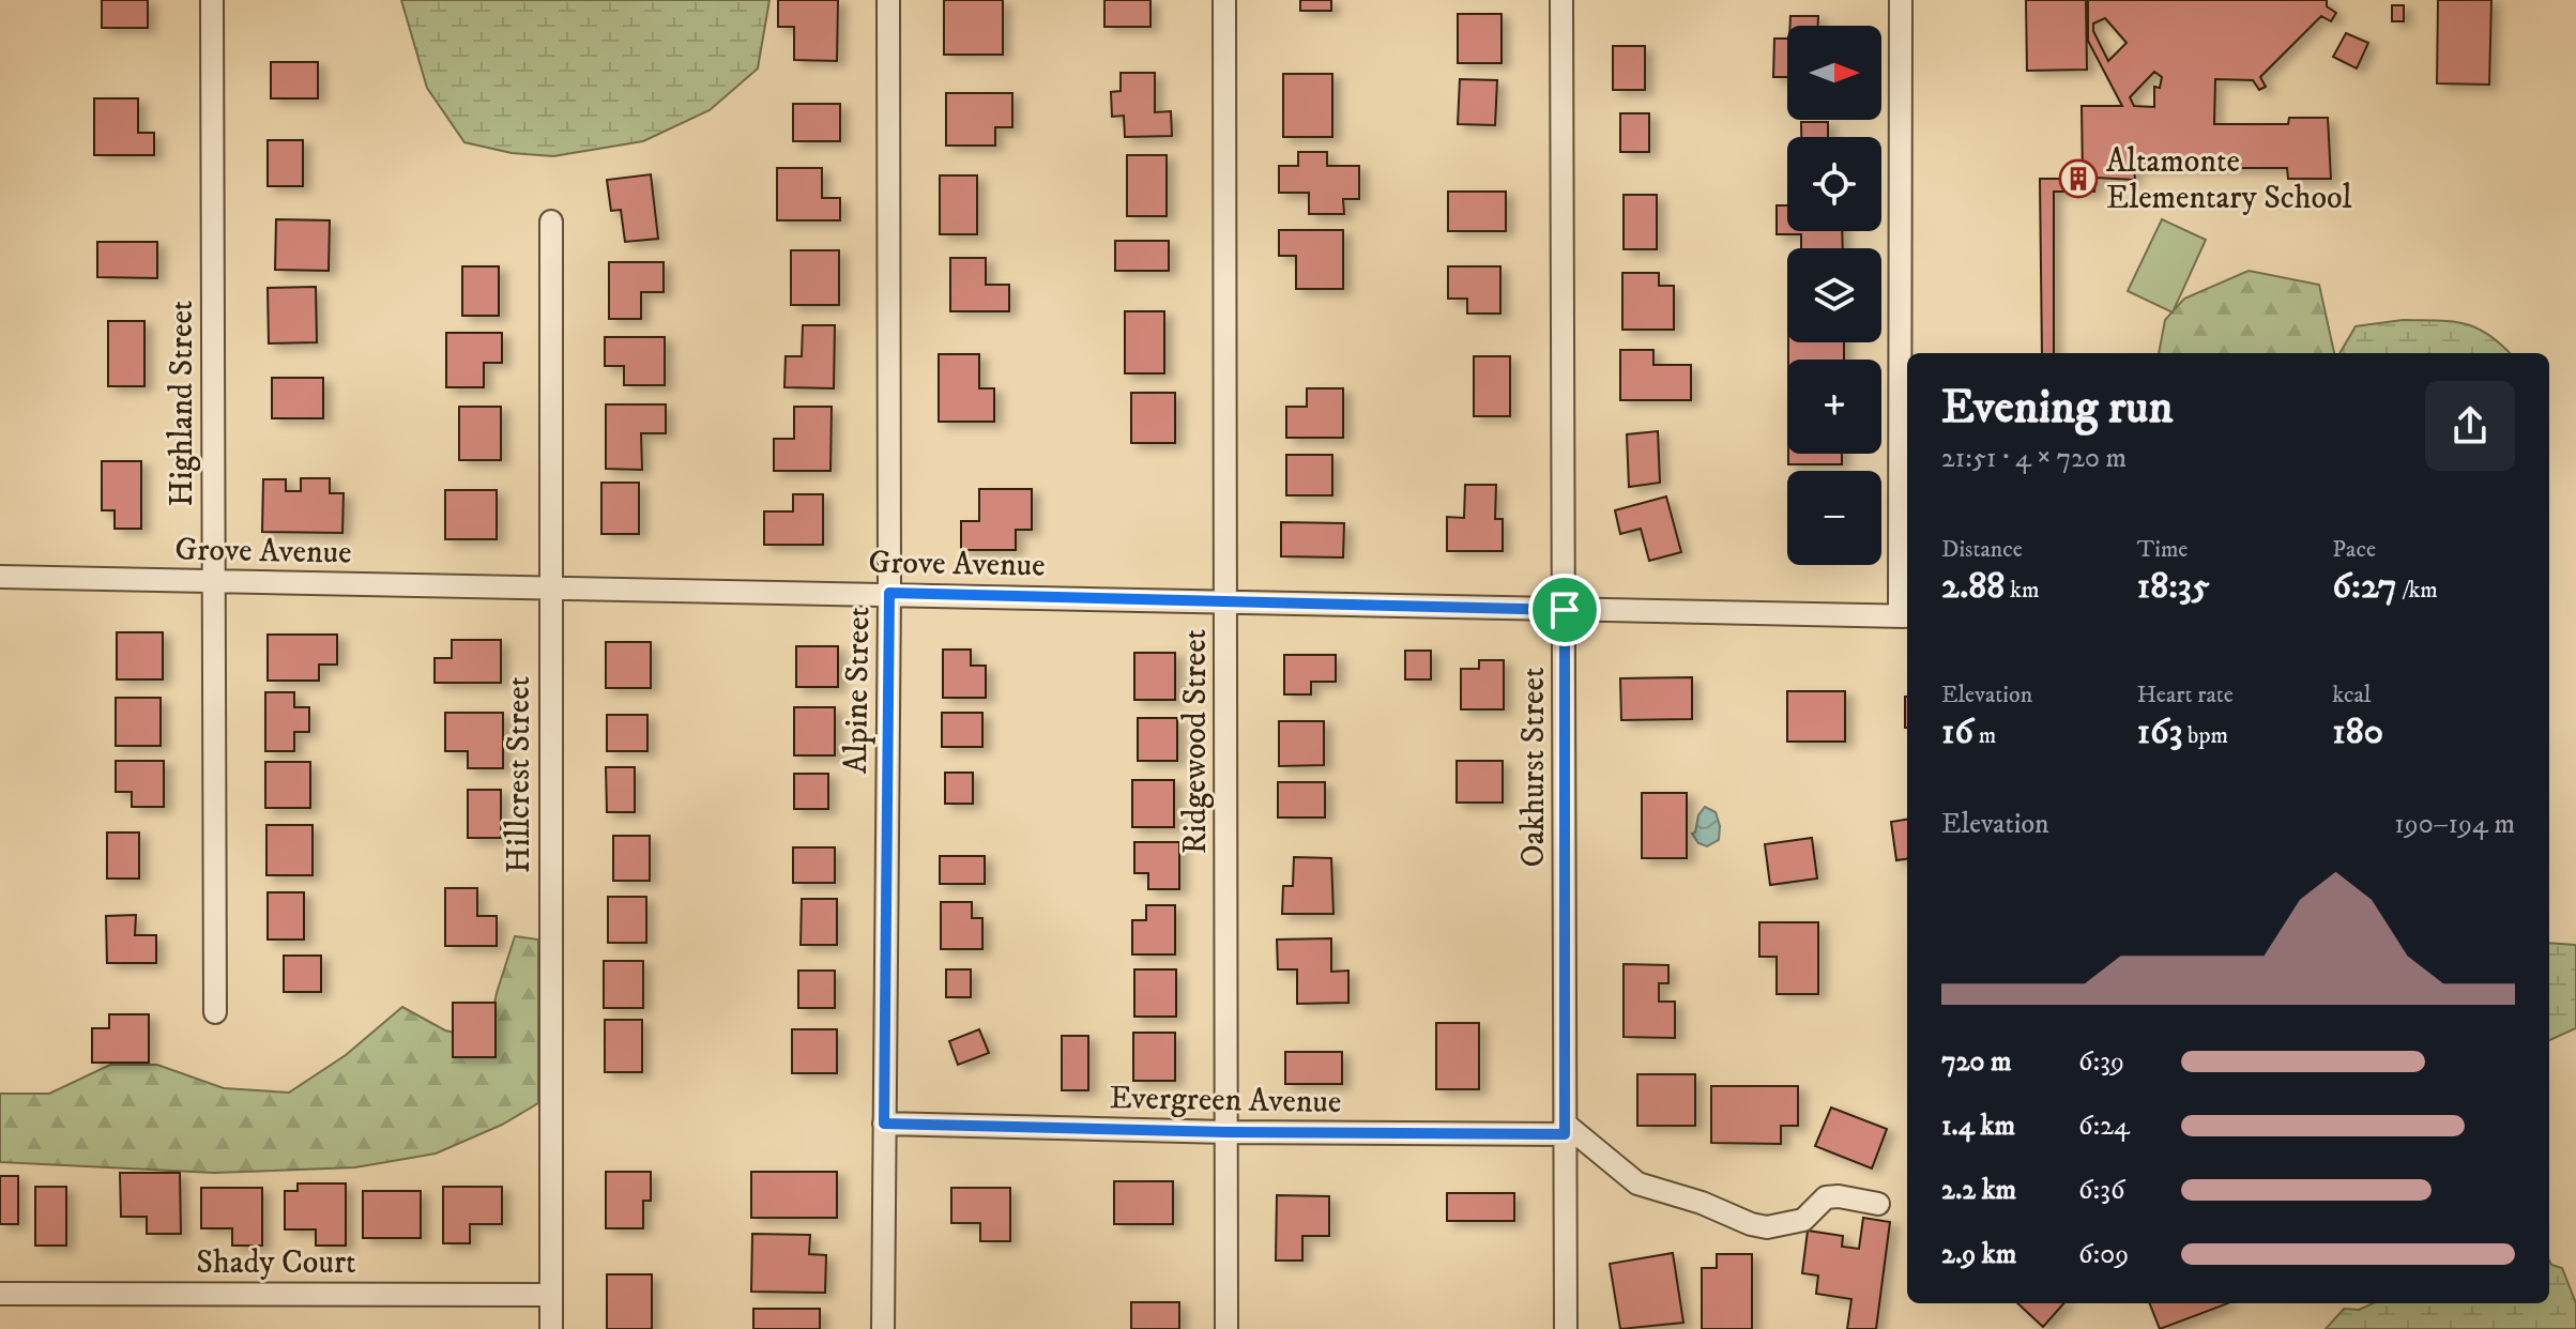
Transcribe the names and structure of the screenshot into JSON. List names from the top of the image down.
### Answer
{
  "streets": {
    "street": [
      "Highland Street",
      "Grove Avenue",
      "Alpine Street",
      "Ridgewood Street",
      "Oakhurst Street",
      "Hillcrest Street",
      "Evergreen Avenue",
      "Shady Court"
    ]
  },
  "crossings": [
    ["Highland Street", "Grove Avenue"],
    ["Grove Avenue", "Alpine Street"],
    ["Grove Avenue", "Ridgewood Street"],
    ["Grove Avenue", "Oakhurst Street"],
    ["Grove Avenue", "Hillcrest Street"],
    ["Alpine Street", "Evergreen Avenue"],
    ["Ridgewood Street", "Evergreen Avenue"],
    ["Oakhurst Street", "Evergreen Avenue"],
    ["Hillcrest Street", "Shady Court"]
  ],
  "places": {
    "building": ["Altamonte Elementary School"]
  },
  "north": "right",
  "page": {
    "map_buttons": ["+", "−"],
    "heading": ["Evening run", "21:51 · 4 × 720 m"],
    "stats": [
      ["Distance", "2.88 km"],
      ["Time", "18:35"],
      ["Pace", "6:27 /km"],
      ["Elevation", "16 m"],
      ["Heart rate", "163 bpm"],
      ["kcal", "180"]
    ],
    "chart": ["Elevation", "190–194 m"],
    "list": [
      {
        "name": "720 m",
        "note": "6:39"
      },
      {
        "name": "1.4 km",
        "note": "6:24"
      },
      {
        "name": "2.2 km",
        "note": "6:36"
      },
      {
        "name": "2.9 km",
        "note": "6:09"
      }
    ]
  }
}
